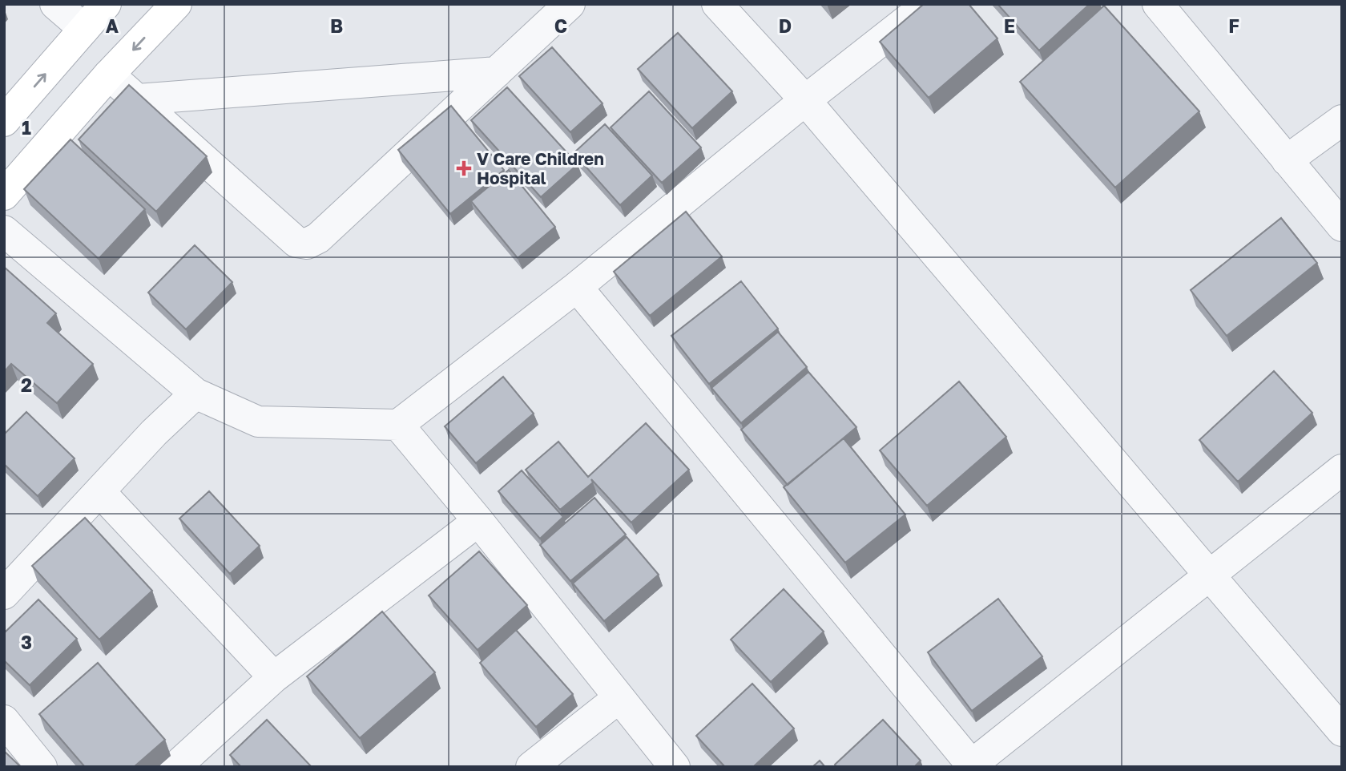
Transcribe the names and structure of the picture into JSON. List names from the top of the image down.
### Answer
{
  "places": {
    "health": ["V Care Children Hospital"]
  },
  "grid": {
    "columns": [
      "A",
      "B",
      "C",
      "D",
      "E",
      "F"
    ],
    "rows": ["1", "2", "3"]
  }
}
